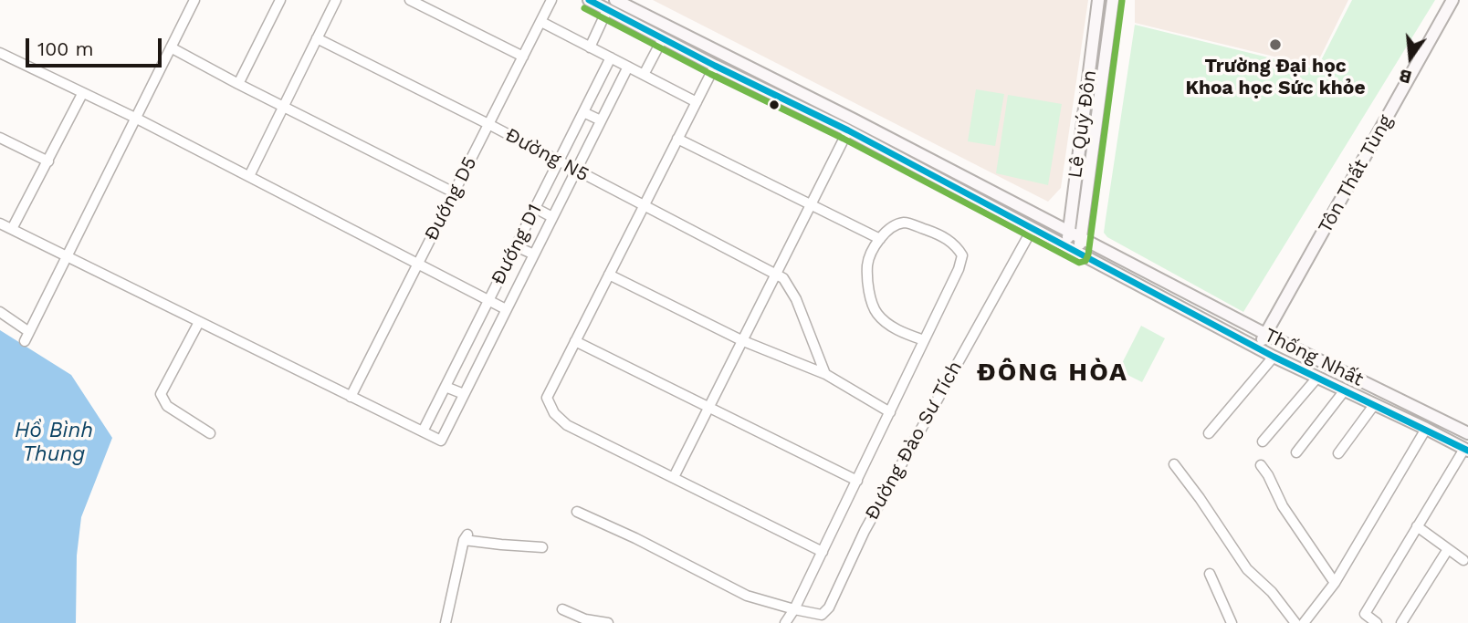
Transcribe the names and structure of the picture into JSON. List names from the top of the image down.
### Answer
{
  "streets": {
    "main road": ["Lê Quý Đôn", "Tôn Thất Tùng", "Thống Nhất"],
    "street": [
      "Đường N5",
      "Đướng D5",
      "Đướng D1",
      "Đường Đào Sư Tích"
    ]
  },
  "crossings": [
    ["Lê Quý Đôn", "Thống Nhất"],
    ["Đường N5", "Đướng D5"],
    ["Đường N5", "Đướng D1"],
    ["Tôn Thất Tùng", "Thống Nhất"],
    ["Thống Nhất", "Đường Đào Sư Tích"]
  ],
  "districts": ["ĐÔNG HÒA"],
  "water": ["Hồ Bình Thung"],
  "places": ["Trường Đại học Khoa học Sức khỏe"],
  "scale_bar": "100 m",
  "north": "bottom"
}
